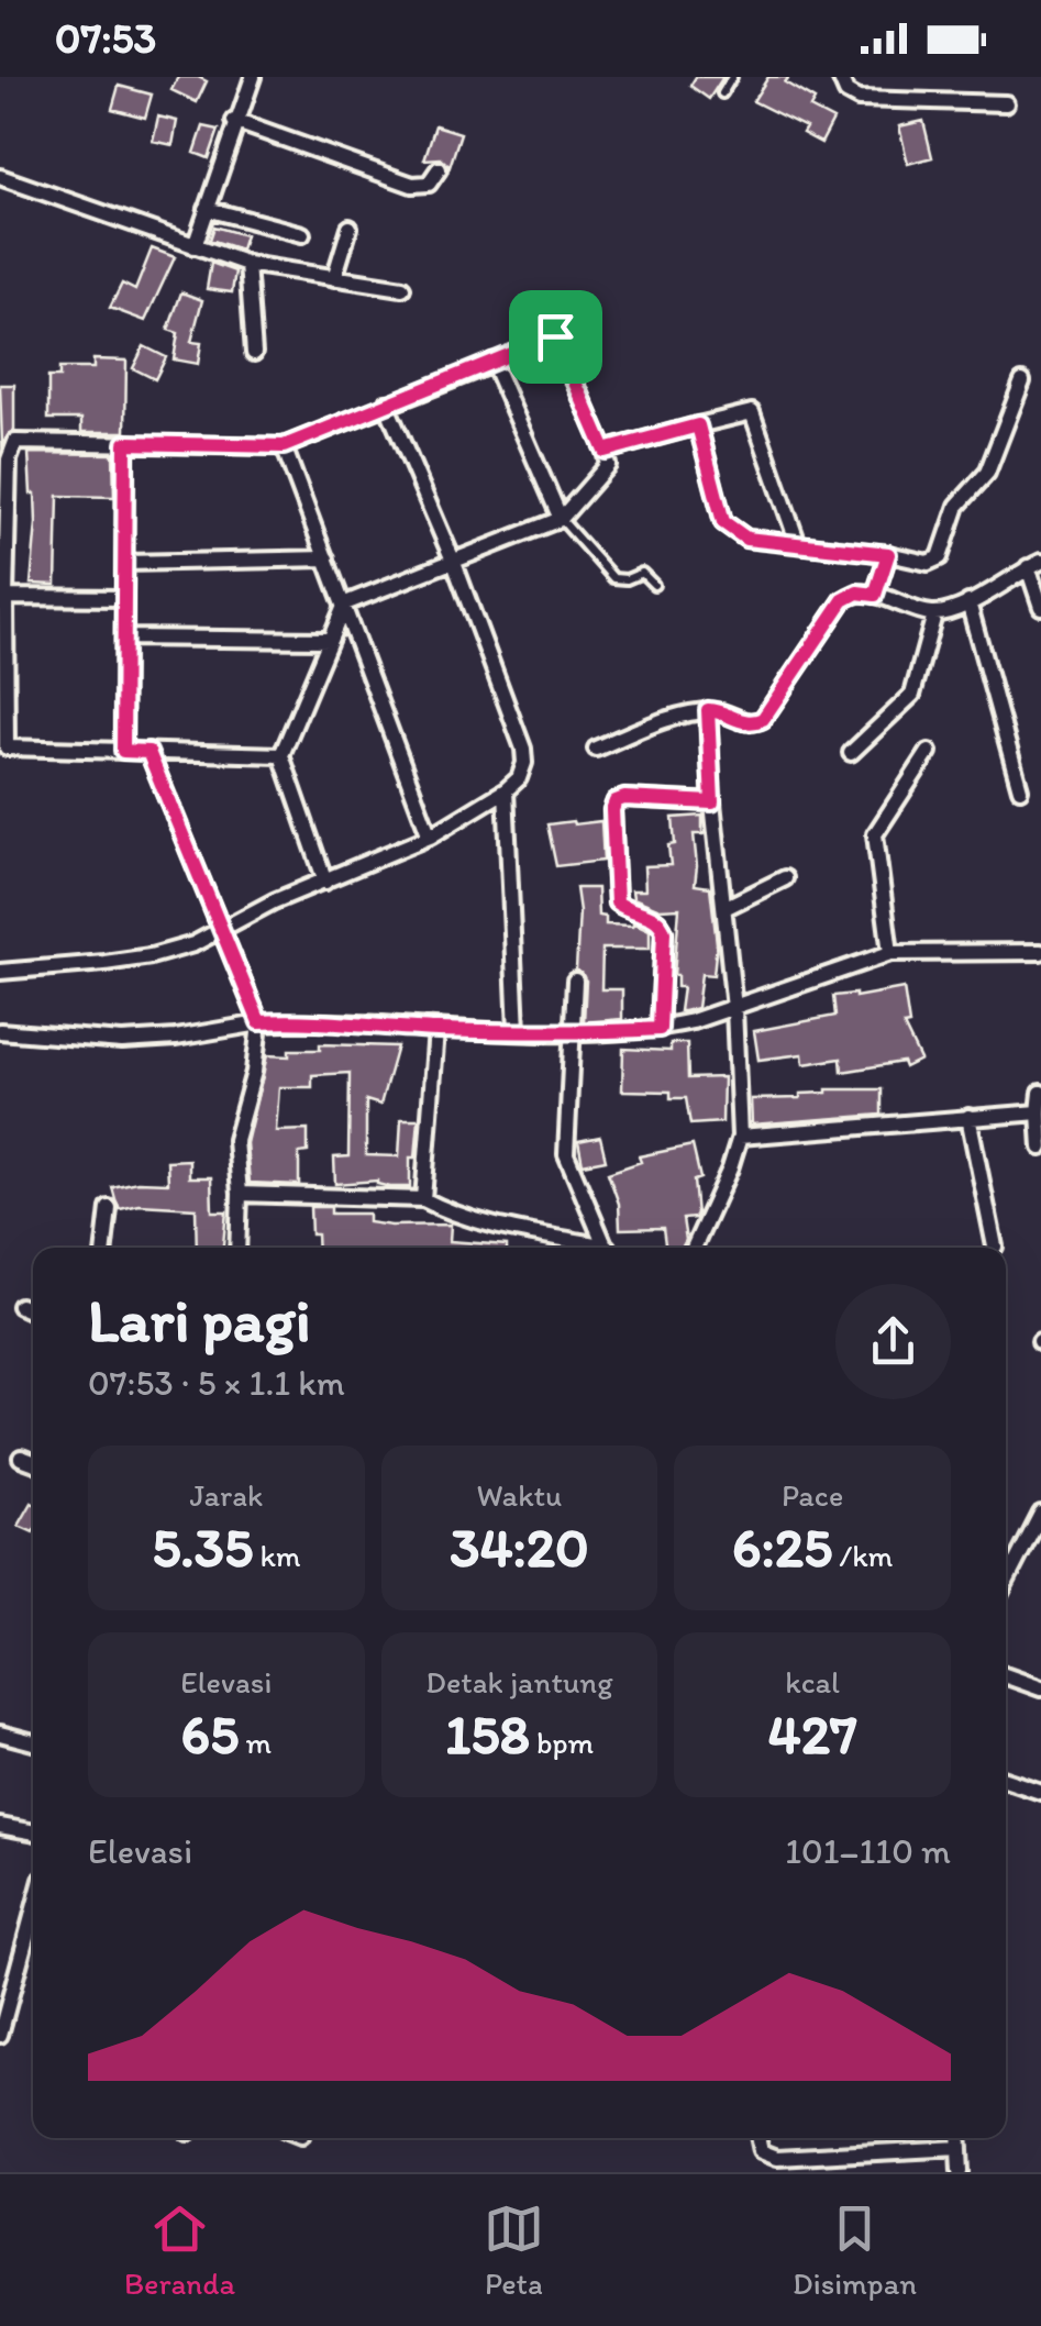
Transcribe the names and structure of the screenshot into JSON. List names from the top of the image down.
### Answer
{
  "page": {
    "status": "07:53",
    "heading": ["Lari pagi", "07:53 · 5 × 1.1 km"],
    "stats": [
      ["Jarak", "5.35 km"],
      ["Waktu", "34:20"],
      ["Pace", "6:25 /km"],
      ["Elevasi", "65 m"],
      ["Detak jantung", "158 bpm"],
      ["kcal", "427"]
    ],
    "chart": ["Elevasi", "101–110 m"],
    "tabs": ["Beranda", "Peta", "Disimpan"]
  }
}
